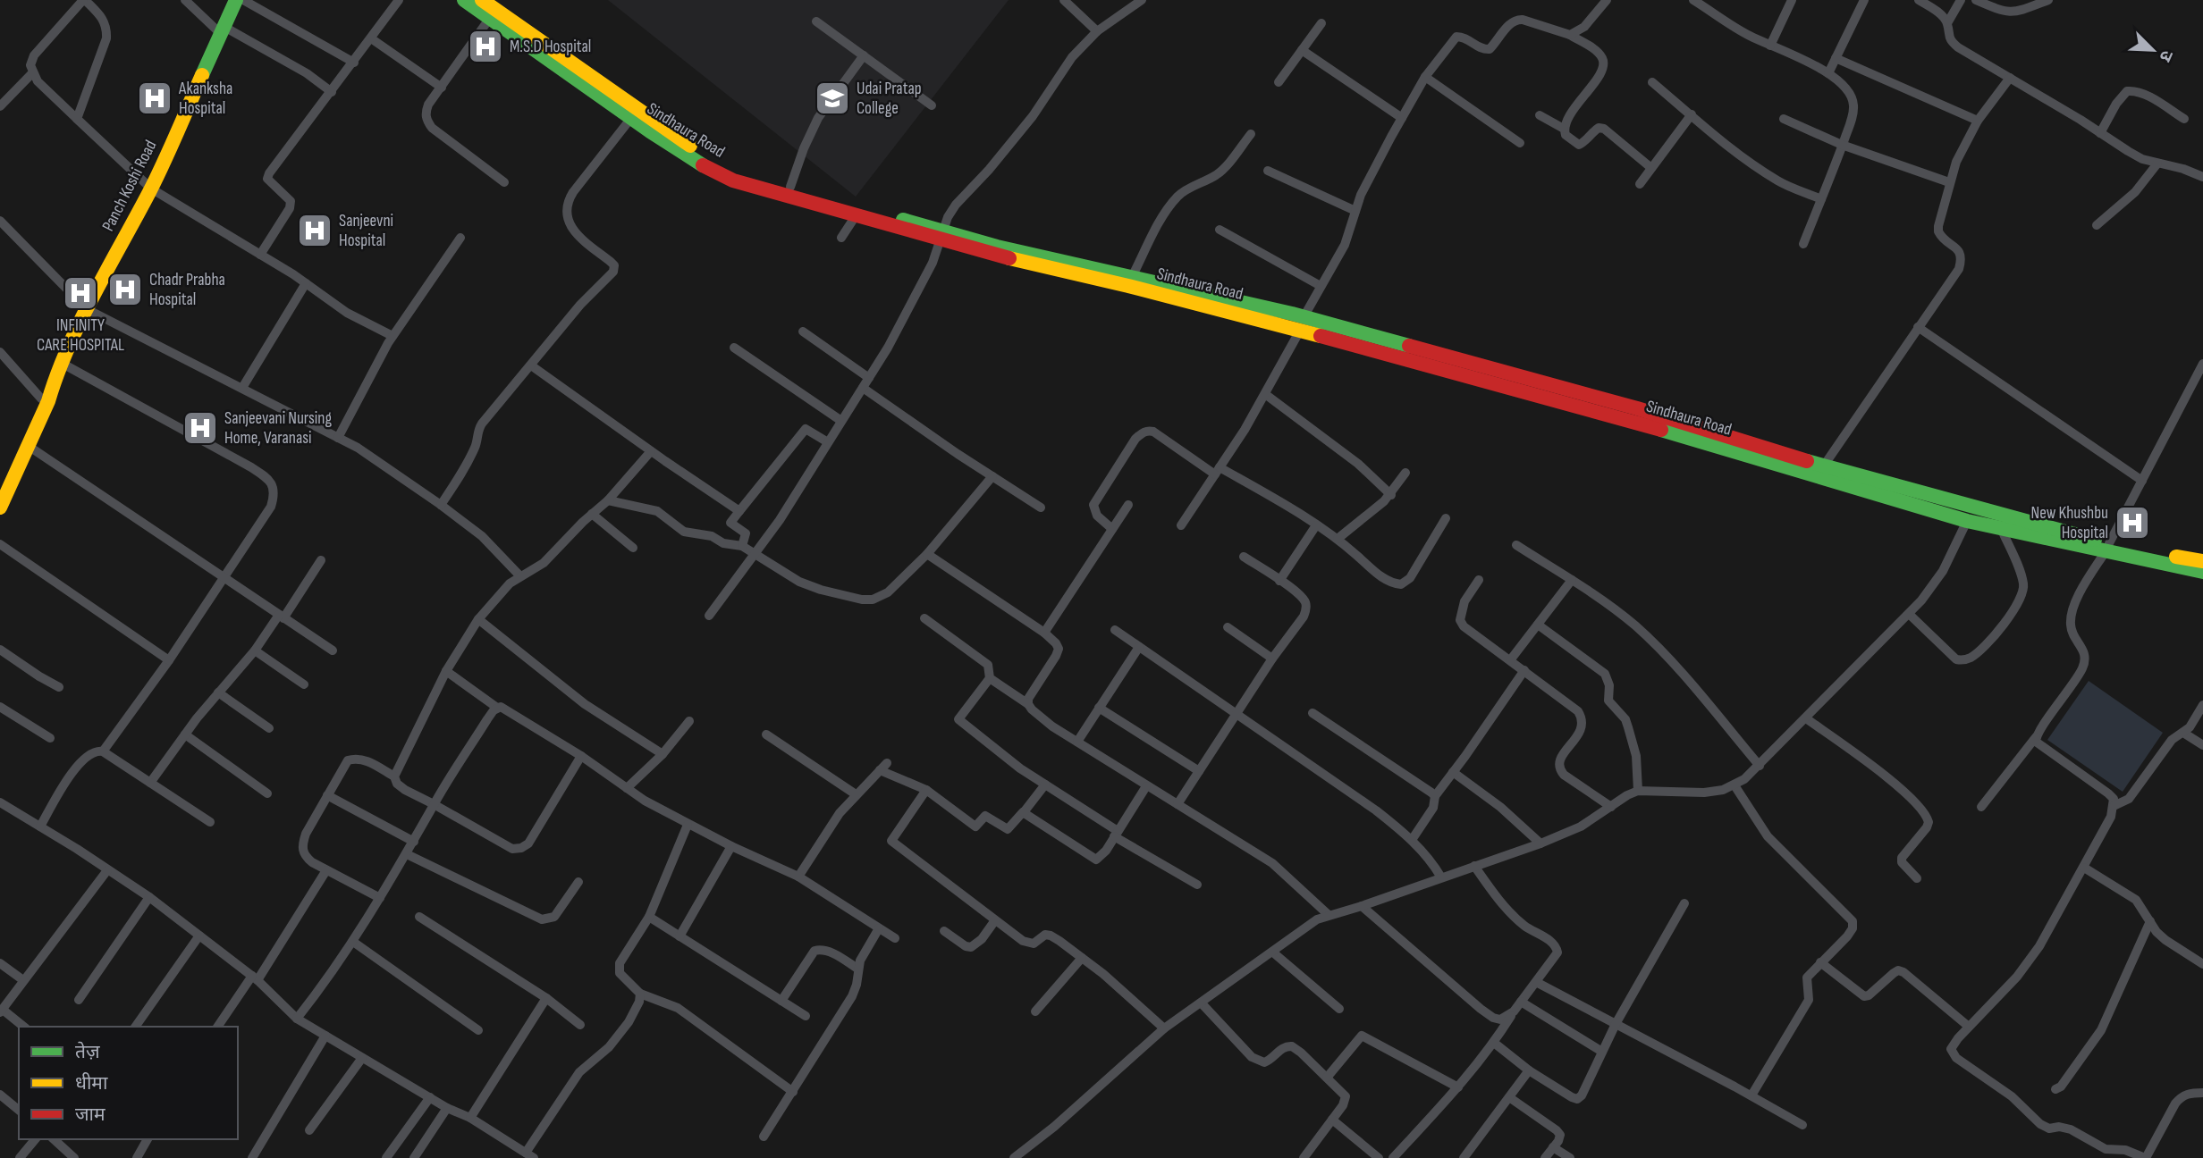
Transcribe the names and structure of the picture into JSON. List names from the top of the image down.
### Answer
{
  "streets": {
    "street": ["Sindhaura Road", "Panch Koshi Road"]
  },
  "places": {
    "hospital": [
      "M.S.D Hospital",
      "Akanksha Hospital",
      "Sanjeevni Hospital",
      "Chadr Prabha Hospital",
      "INFINITY CARE HOSPITAL",
      "Sanjeevani Nursing Home, Varanasi",
      "New Khushbu Hospital"
    ],
    "school or university": ["Udai Pratap College"]
  },
  "legend": ["तेज़", "धीमा", "जाम"],
  "north": "bottom right"
}
